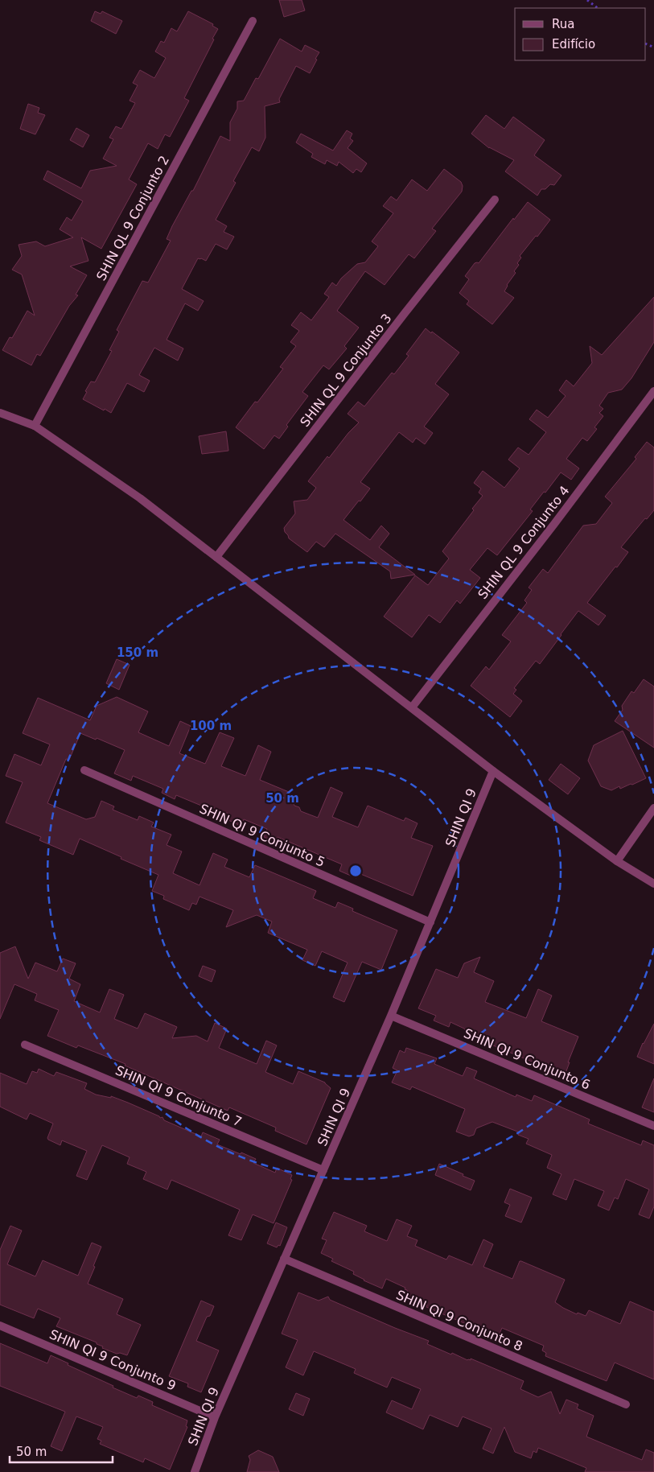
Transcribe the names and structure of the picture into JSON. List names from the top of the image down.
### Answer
{
  "streets": {
    "street": [
      "SHIN QL 9 Conjunto 2",
      "SHIN QL 9 Conjunto 3",
      "SHIN QL 9 Conjunto 4",
      "SHIN QI 9",
      "SHIN QI 9 Conjunto 5",
      "SHIN QI 9 Conjunto 6",
      "SHIN QI 9 Conjunto 7",
      "SHIN QI 9 Conjunto 8",
      "SHIN QI 9 Conjunto 9"
    ]
  },
  "crossings": [
    ["SHIN QI 9", "SHIN QI 9 Conjunto 5"],
    ["SHIN QI 9", "SHIN QI 9 Conjunto 6"],
    ["SHIN QI 9", "SHIN QI 9 Conjunto 7"],
    ["SHIN QI 9", "SHIN QI 9 Conjunto 8"],
    ["SHIN QI 9", "SHIN QI 9 Conjunto 9"]
  ],
  "legend": ["Rua", "Edifício"],
  "scale_bar": "50 m",
  "rings": ["150 m", "100 m", "50 m"]
}
